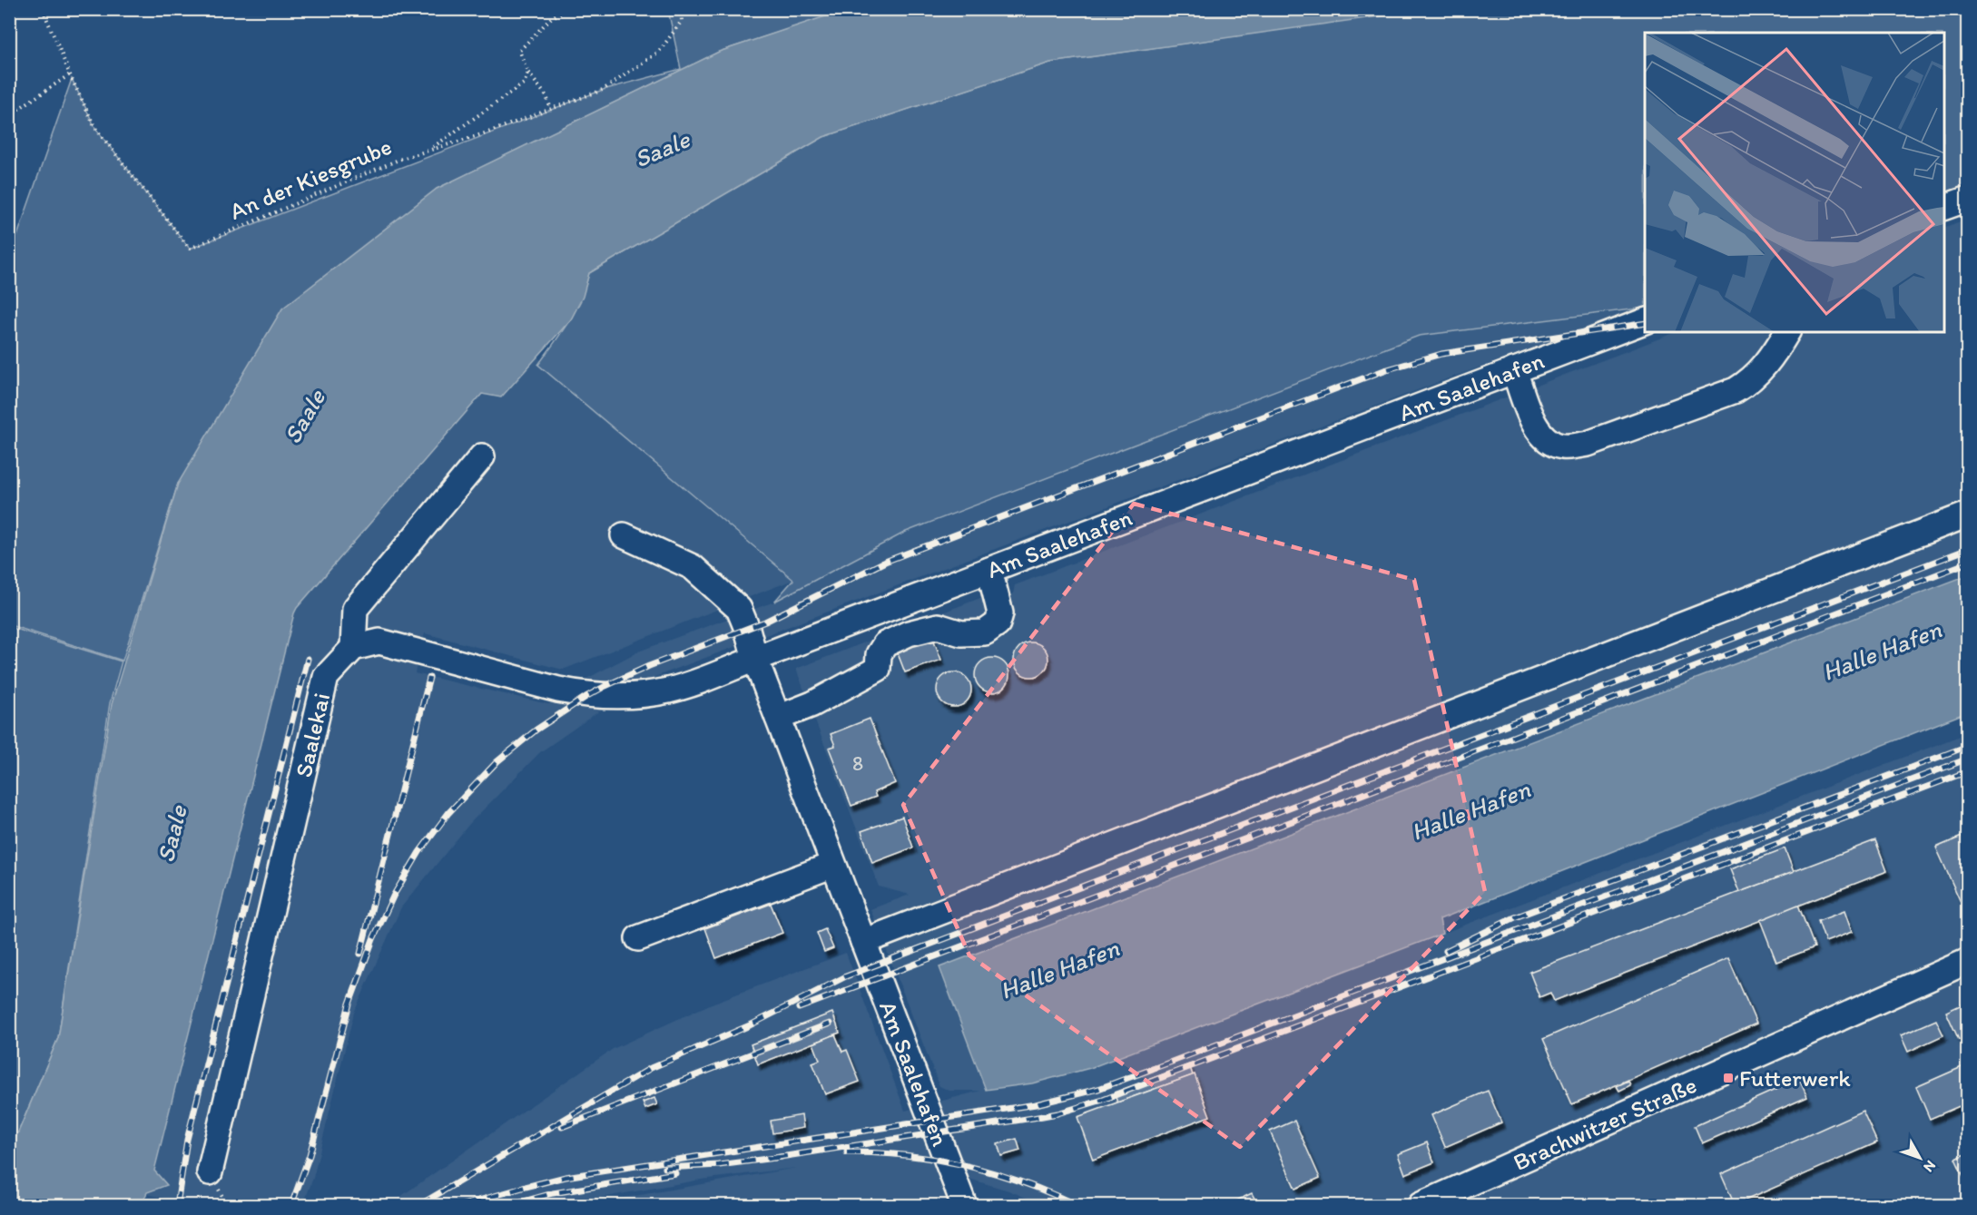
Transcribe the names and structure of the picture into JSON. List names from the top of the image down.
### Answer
{
  "streets": {
    "street": ["Am Saalehafen", "Saalekai", "Brachwitzer Straße"],
    "path": ["An der Kiesgrube"]
  },
  "water": ["Saale", "Halle Hafen"],
  "places": {
    "transit": ["Futterwerk"]
  },
  "house_numbers": ["8"],
  "north": "bottom right"
}
